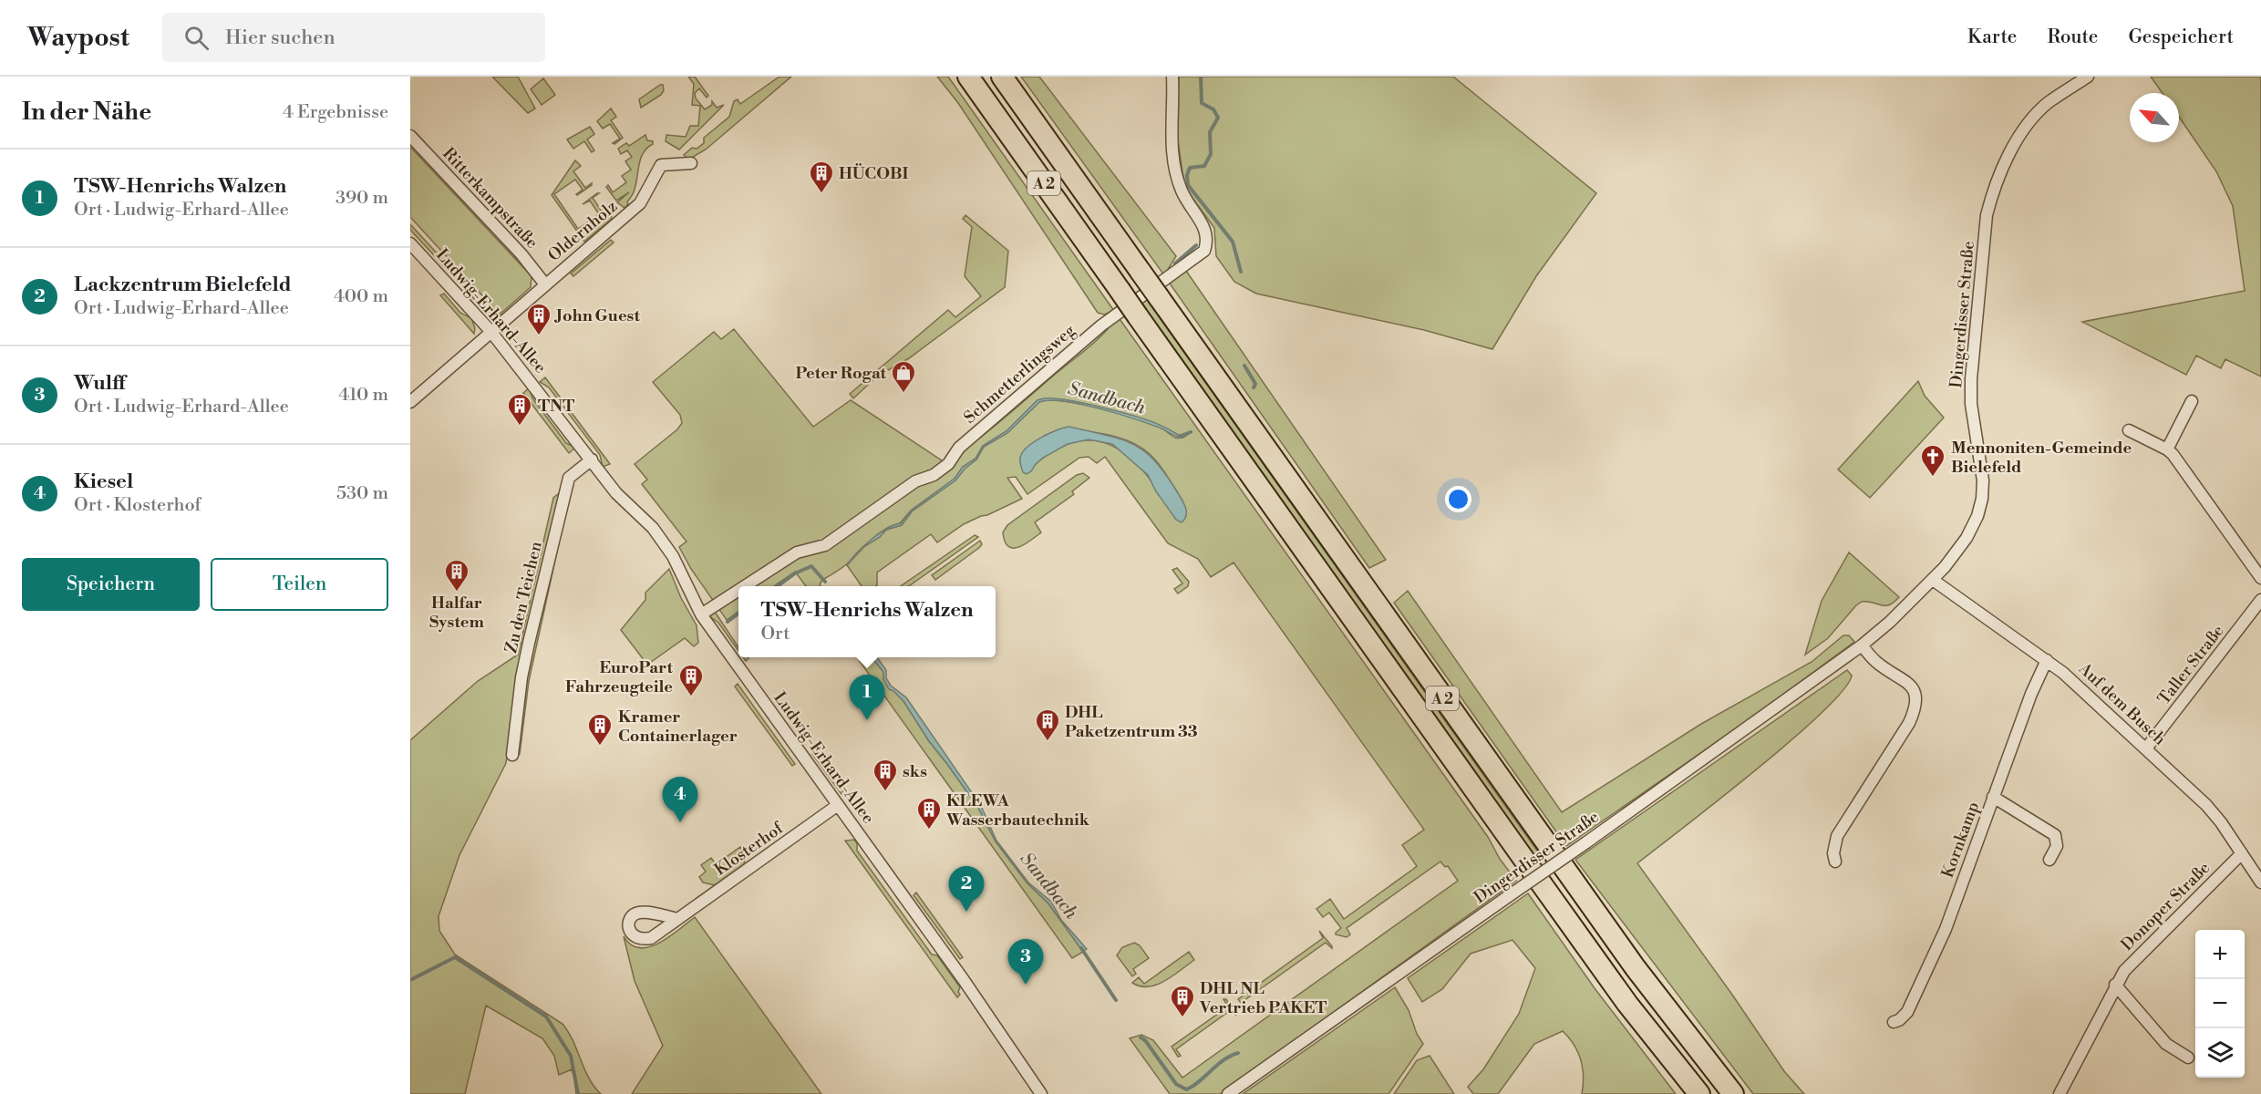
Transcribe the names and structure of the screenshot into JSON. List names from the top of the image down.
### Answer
{
  "streets": {
    "highway": ["A 2"],
    "street": [
      "Ritterkampstraße",
      "Oldernholz",
      "Ludwig-Erhard-Allee",
      "Dingerdisser Straße",
      "Schmetterlingsweg",
      "Zu den Teichen",
      "Taller Straße",
      "Auf dem Busch",
      "Kornkamp",
      "Klosterhof",
      "Donoper Straße"
    ]
  },
  "crossings": [
    ["Ritterkampstraße", "Oldernholz"],
    ["Oldernholz", "Ludwig-Erhard-Allee"],
    ["Ludwig-Erhard-Allee", "Schmetterlingsweg"],
    ["Ludwig-Erhard-Allee", "Zu den Teichen"],
    ["Ludwig-Erhard-Allee", "Klosterhof"],
    ["Dingerdisser Straße", "Auf dem Busch"],
    ["Taller Straße", "Auf dem Busch"],
    ["Auf dem Busch", "Kornkamp"],
    ["Auf dem Busch", "Donoper Straße"]
  ],
  "water": ["Sandbach"],
  "places": {
    "building": [
      "HÜCOBI",
      "John Guest",
      "TNT",
      "Halfar System",
      "EuroPart Fahrzeugteile",
      "DHL Paketzentrum 33",
      "Kramer Containerlager",
      "sks",
      "KLEWA Wasserbautechnik",
      "DHL NL Vertrieb PAKET"
    ],
    "shop": ["Peter Rogat"],
    "church": ["Mennoniten-Gemeinde Bielefeld"]
  },
  "north": "top left",
  "page": {
    "header": "Waypost",
    "search": "Hier suchen",
    "nav": ["Karte", "Route", "Gespeichert"],
    "heading": ["In der Nähe", "4 Ergebnisse"],
    "list": [
      {
        "mark": "1",
        "name": "TSW-Henrichs Walzen",
        "note": "Ort · Ludwig-Erhard-Allee",
        "value": "390 m"
      },
      {
        "mark": "2",
        "name": "Lackzentrum Bielefeld",
        "note": "Ort · Ludwig-Erhard-Allee",
        "value": "400 m"
      },
      {
        "mark": "3",
        "name": "Wulff",
        "note": "Ort · Ludwig-Erhard-Allee",
        "value": "410 m"
      },
      {
        "mark": "4",
        "name": "Kiesel",
        "note": "Ort · Klosterhof",
        "value": "530 m"
      }
    ],
    "buttons": ["Speichern", "Teilen"],
    "popup": ["TSW-Henrichs Walzen", "Ort"],
    "pins": [
      "1",
      "4",
      "2",
      "3"
    ],
    "map_buttons": ["+", "−"]
  }
}
